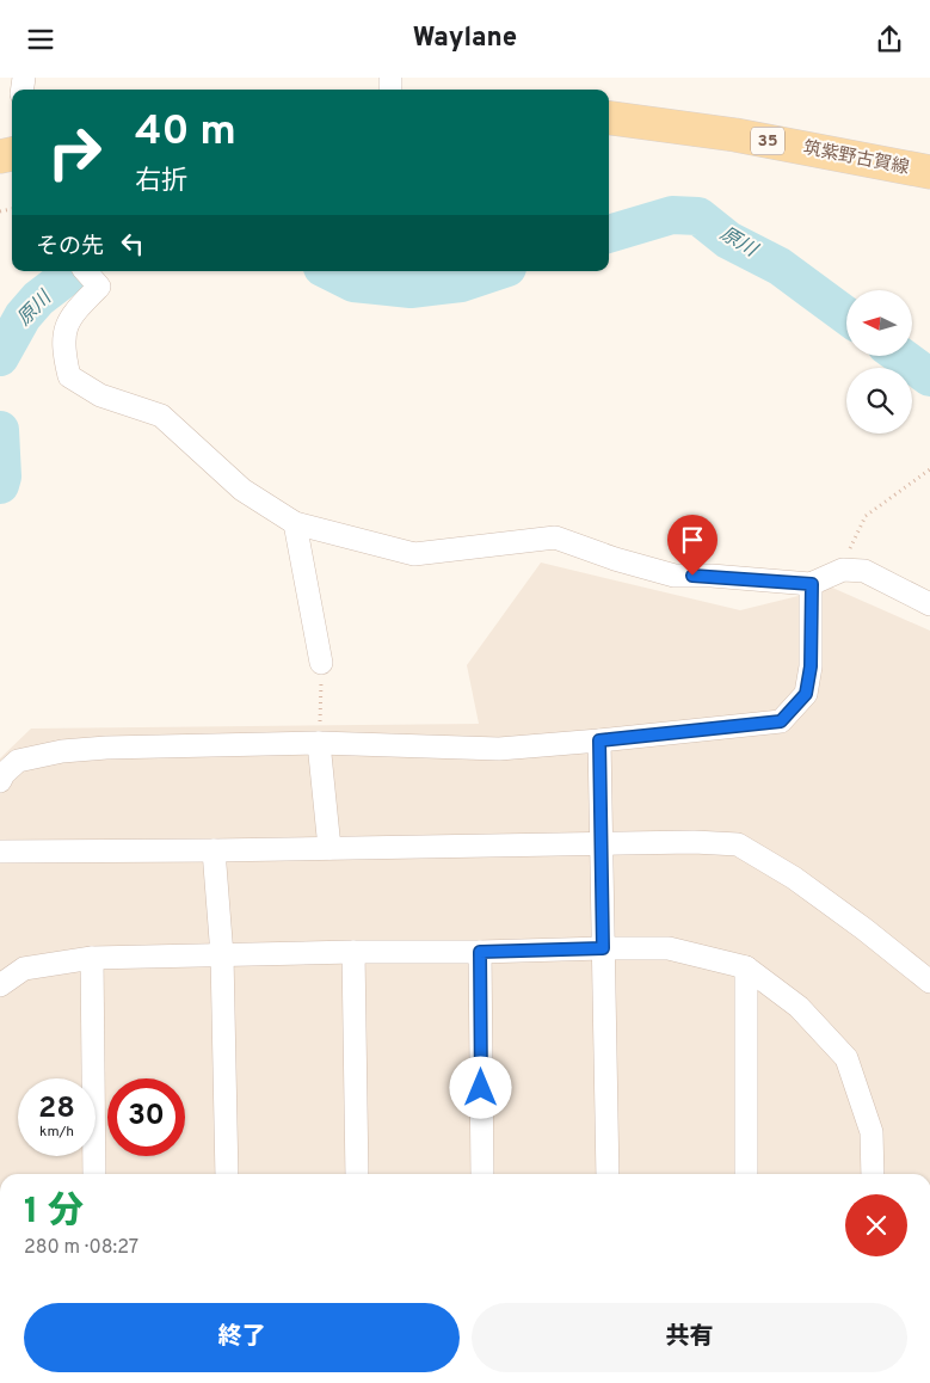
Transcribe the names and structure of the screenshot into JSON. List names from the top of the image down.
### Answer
{
  "streets": {
    "main road": ["35", "筑紫野古賀線"]
  },
  "water": ["原川"],
  "north": "left",
  "page": {
    "header": "Waylane",
    "turn": ["40 m", "右折"],
    "then": "その先",
    "speed": "28 km/h",
    "limit": "30",
    "heading": ["1 分", "280 m · 08:27"],
    "buttons": ["終了", "共有"]
  }
}
